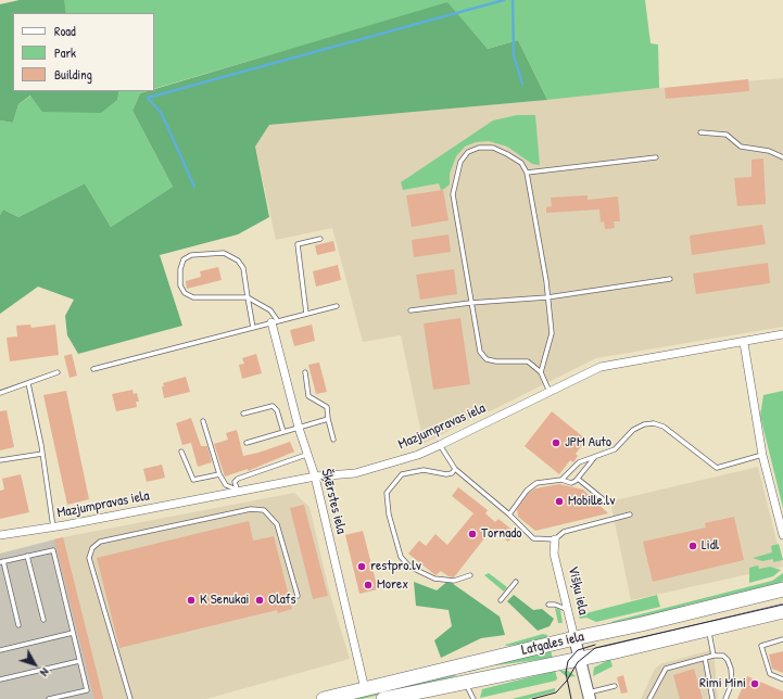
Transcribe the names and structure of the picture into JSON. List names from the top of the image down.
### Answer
{
  "streets": {
    "highway": ["Latgales iela"],
    "street": ["Mazjumpravas iela", "Šķērstes iela", "Višķu iela"]
  },
  "crossings": [
    ["Mazjumpravas iela", "Šķērstes iela"],
    ["Šķērstes iela", "Latgales iela"],
    ["Višķu iela", "Latgales iela"]
  ],
  "places": [
    "JPM Auto",
    "Mobille.lv",
    "Tornado",
    "Lidl",
    "restpro.lv",
    "Morex",
    "K Senukai",
    "Olafs",
    "Rimi Mini"
  ],
  "legend": ["Road", "Park", "Building"],
  "north": "bottom right"
}
